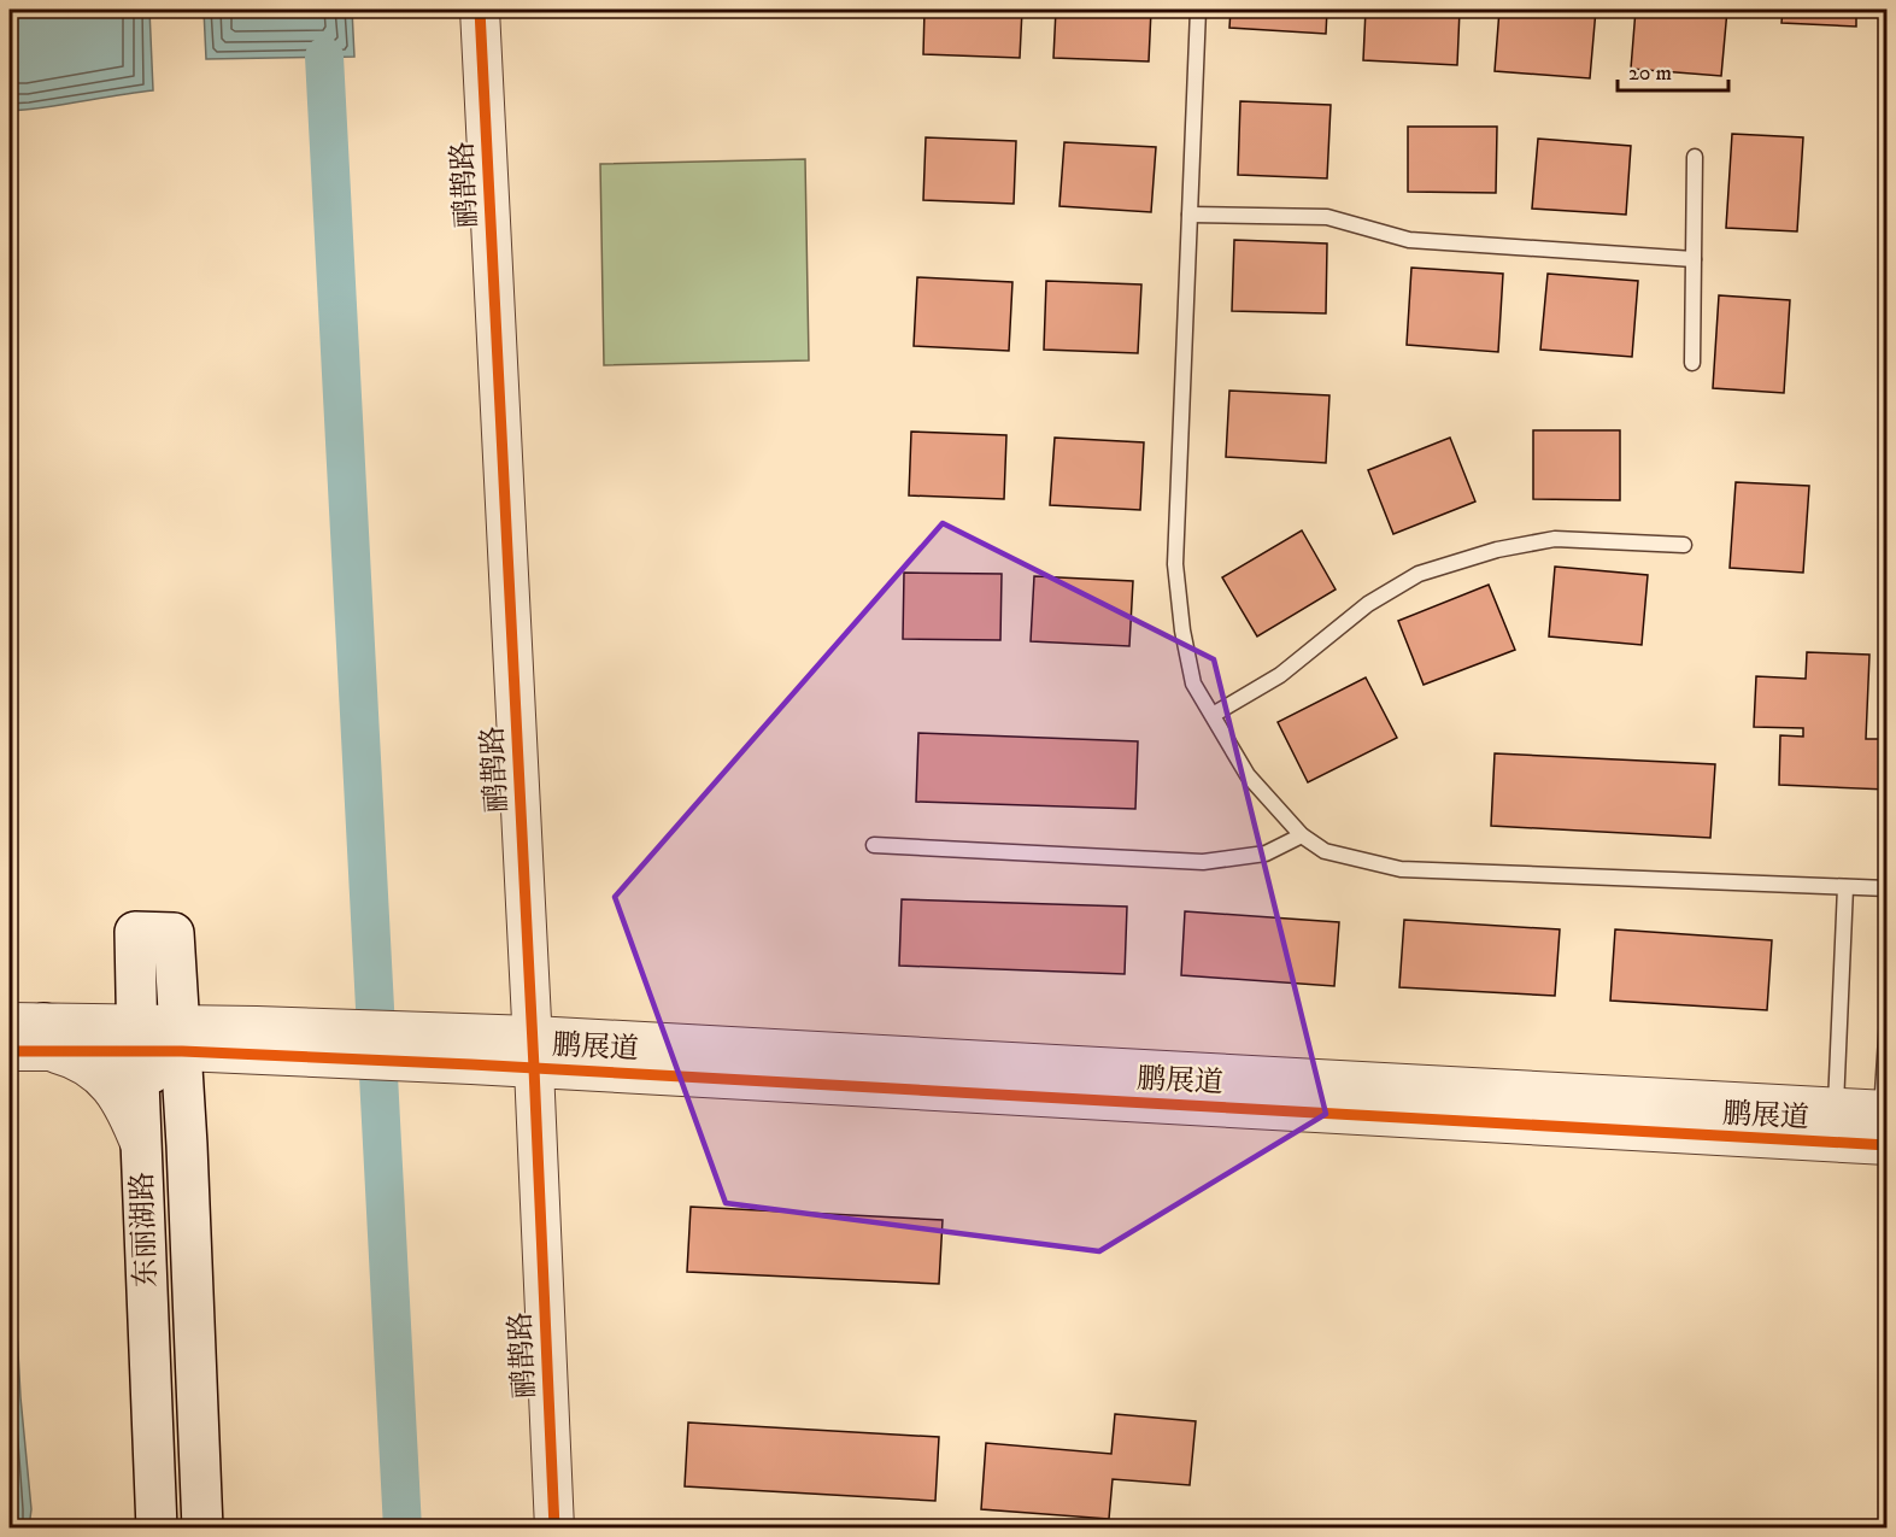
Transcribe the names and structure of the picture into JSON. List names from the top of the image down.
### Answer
{
  "streets": {
    "main road": ["东丽湖路"],
    "street": ["鹂鹊路", "鹏展道"]
  },
  "crossings": [
    ["鹂鹊路", "鹏展道"],
    ["鹏展道", "东丽湖路"]
  ],
  "scale_bar": "20 m"
}
